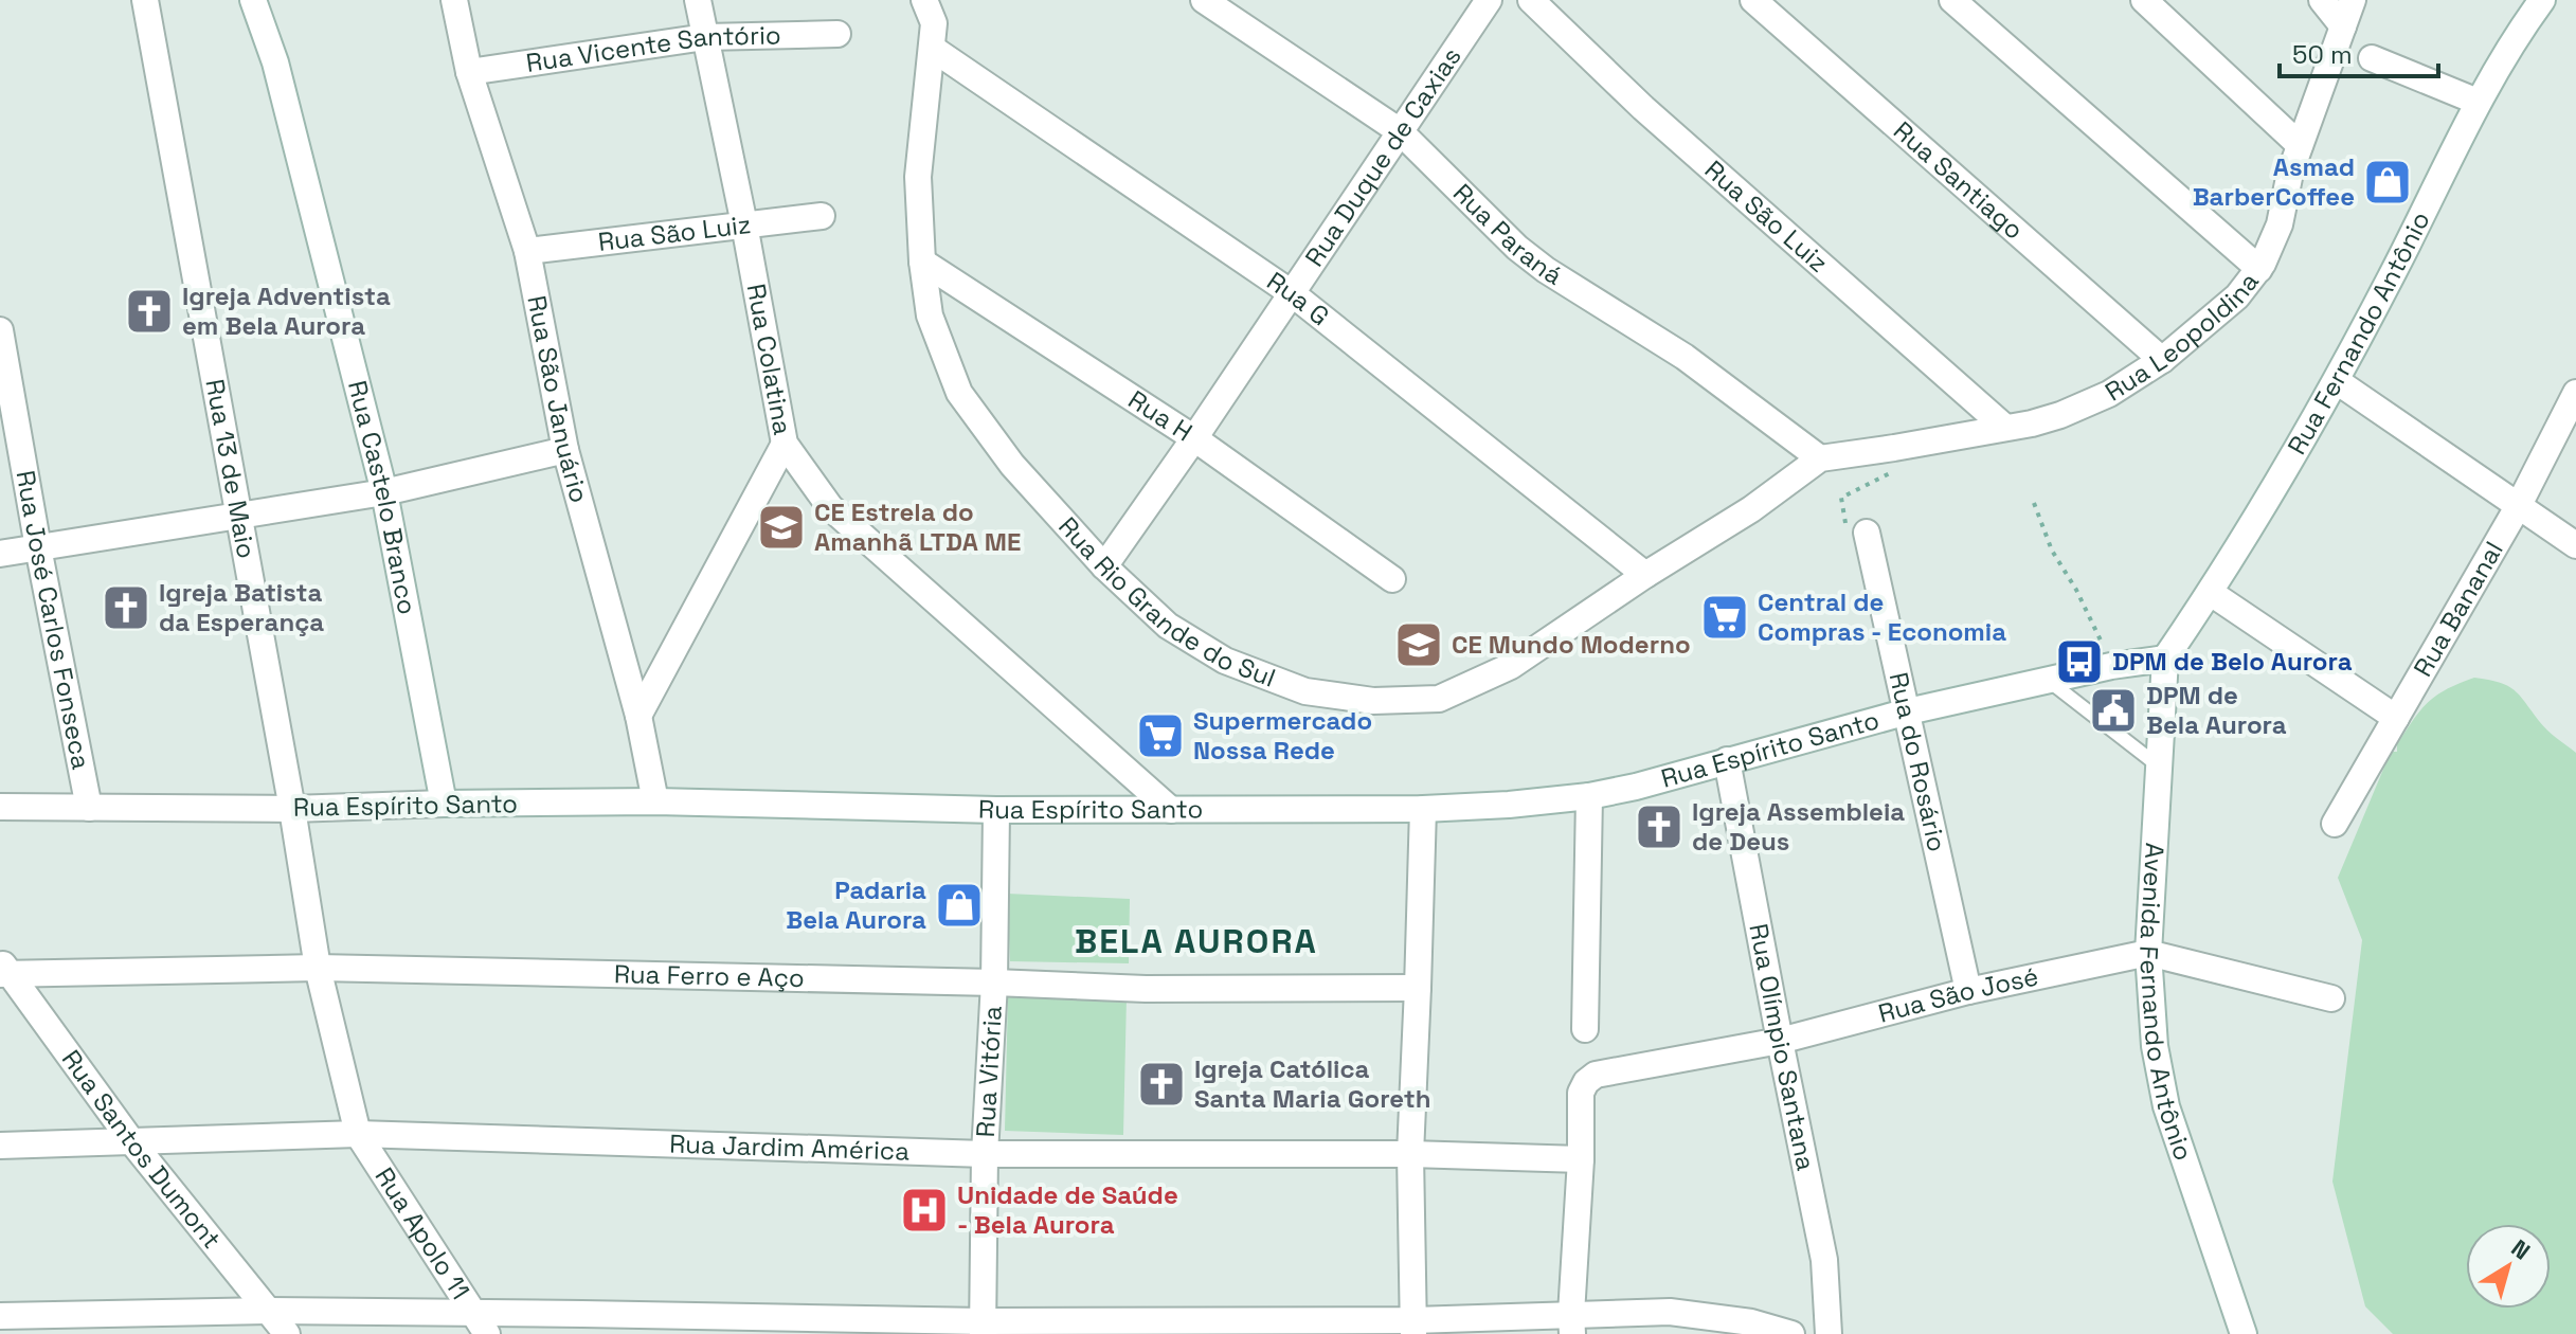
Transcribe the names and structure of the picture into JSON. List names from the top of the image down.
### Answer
{
  "streets": {
    "street": [
      "Rua Vicente Santório",
      "Rua Duque de Caxias",
      "Rua Santiago",
      "Rua São Luiz",
      "Rua Paraná",
      "Rua G",
      "Rua Fernando Antônio",
      "Rua Leopoldina",
      "Rua Colatina",
      "Rua São Januário",
      "Rua H",
      "Rua 13 de Maio",
      "Rua Castelo Branco",
      "Rua Rio Grande do Sul",
      "Rua Bananal",
      "Rua José Carlos Fonseca",
      "Rua Espírito Santo",
      "Rua do Rosário",
      "Rua Ferro e Aço",
      "Rua São José",
      "Avenida Fernando Antônio",
      "Rua Olímpio Santana",
      "Rua Vitória",
      "Rua Santos Dumont",
      "Rua Jardim América",
      "Rua Apolo 11"
    ]
  },
  "crossings": [
    ["Rua Vicente Santório", "Rua Colatina"],
    ["Rua Vicente Santório", "Rua São Januário"],
    ["Rua Duque de Caxias", "Rua Paraná"],
    ["Rua Duque de Caxias", "Rua G"],
    ["Rua Duque de Caxias", "Rua H"],
    ["Rua Duque de Caxias", "Rua Rio Grande do Sul"],
    ["Rua Santiago", "Rua Leopoldina"],
    ["Rua São Luiz", "Rua Leopoldina"],
    ["Rua São Luiz", "Rua Colatina"],
    ["Rua São Luiz", "Rua São Januário"],
    ["Rua Paraná", "Rua Leopoldina"],
    ["Rua Paraná", "Rua Rio Grande do Sul"],
    ["Rua G", "Rua Rio Grande do Sul"],
    ["Rua Fernando Antônio", "Rua Espírito Santo"],
    ["Rua Fernando Antônio", "Avenida Fernando Antônio"],
    ["Rua Leopoldina", "Rua Rio Grande do Sul"],
    ["Rua Colatina", "Rua Espírito Santo"],
    ["Rua São Januário", "Rua Espírito Santo"],
    ["Rua H", "Rua Rio Grande do Sul"],
    ["Rua 13 de Maio", "Rua Espírito Santo"],
    ["Rua 13 de Maio", "Rua Ferro e Aço"],
    ["Rua 13 de Maio", "Rua Jardim América"],
    ["Rua 13 de Maio", "Rua Apolo 11"],
    ["Rua Castelo Branco", "Rua Espírito Santo"],
    ["Rua José Carlos Fonseca", "Rua Espírito Santo"],
    ["Rua Espírito Santo", "Rua do Rosário"],
    ["Rua Espírito Santo", "Avenida Fernando Antônio"],
    ["Rua Espírito Santo", "Rua Olímpio Santana"],
    ["Rua Espírito Santo", "Rua Vitória"],
    ["Rua do Rosário", "Rua São José"],
    ["Rua Ferro e Aço", "Rua Vitória"],
    ["Rua Ferro e Aço", "Rua Santos Dumont"],
    ["Rua São José", "Avenida Fernando Antônio"],
    ["Rua São José", "Rua Olímpio Santana"],
    ["Rua São José", "Rua Jardim América"],
    ["Rua Vitória", "Rua Jardim América"],
    ["Rua Santos Dumont", "Rua Jardim América"],
    ["Rua Jardim América", "Rua Apolo 11"]
  ],
  "districts": ["BELA AURORA"],
  "places": {
    "shop": ["Asmad BarberCoffee", "Padaria Bela Aurora"],
    "church": [
      "Igreja Adventista em Bela Aurora",
      "Igreja Batista da Esperança",
      "Igreja Assembleia de Deus",
      "Igreja Católica Santa Maria Goreth"
    ],
    "school or university": ["CE Estrela do Amanhã LTDA ME", "CE Mundo Moderno"],
    "supermarket": ["Central de Compras - Economia", "Supermercado Nossa Rede"],
    "bus stop": ["DPM de Belo Aurora"],
    "public building": ["DPM de Bela Aurora"],
    "hospital": ["Unidade de Saúde - Bela Aurora"]
  },
  "scale_bar": "50 m",
  "north": "top right"
}
